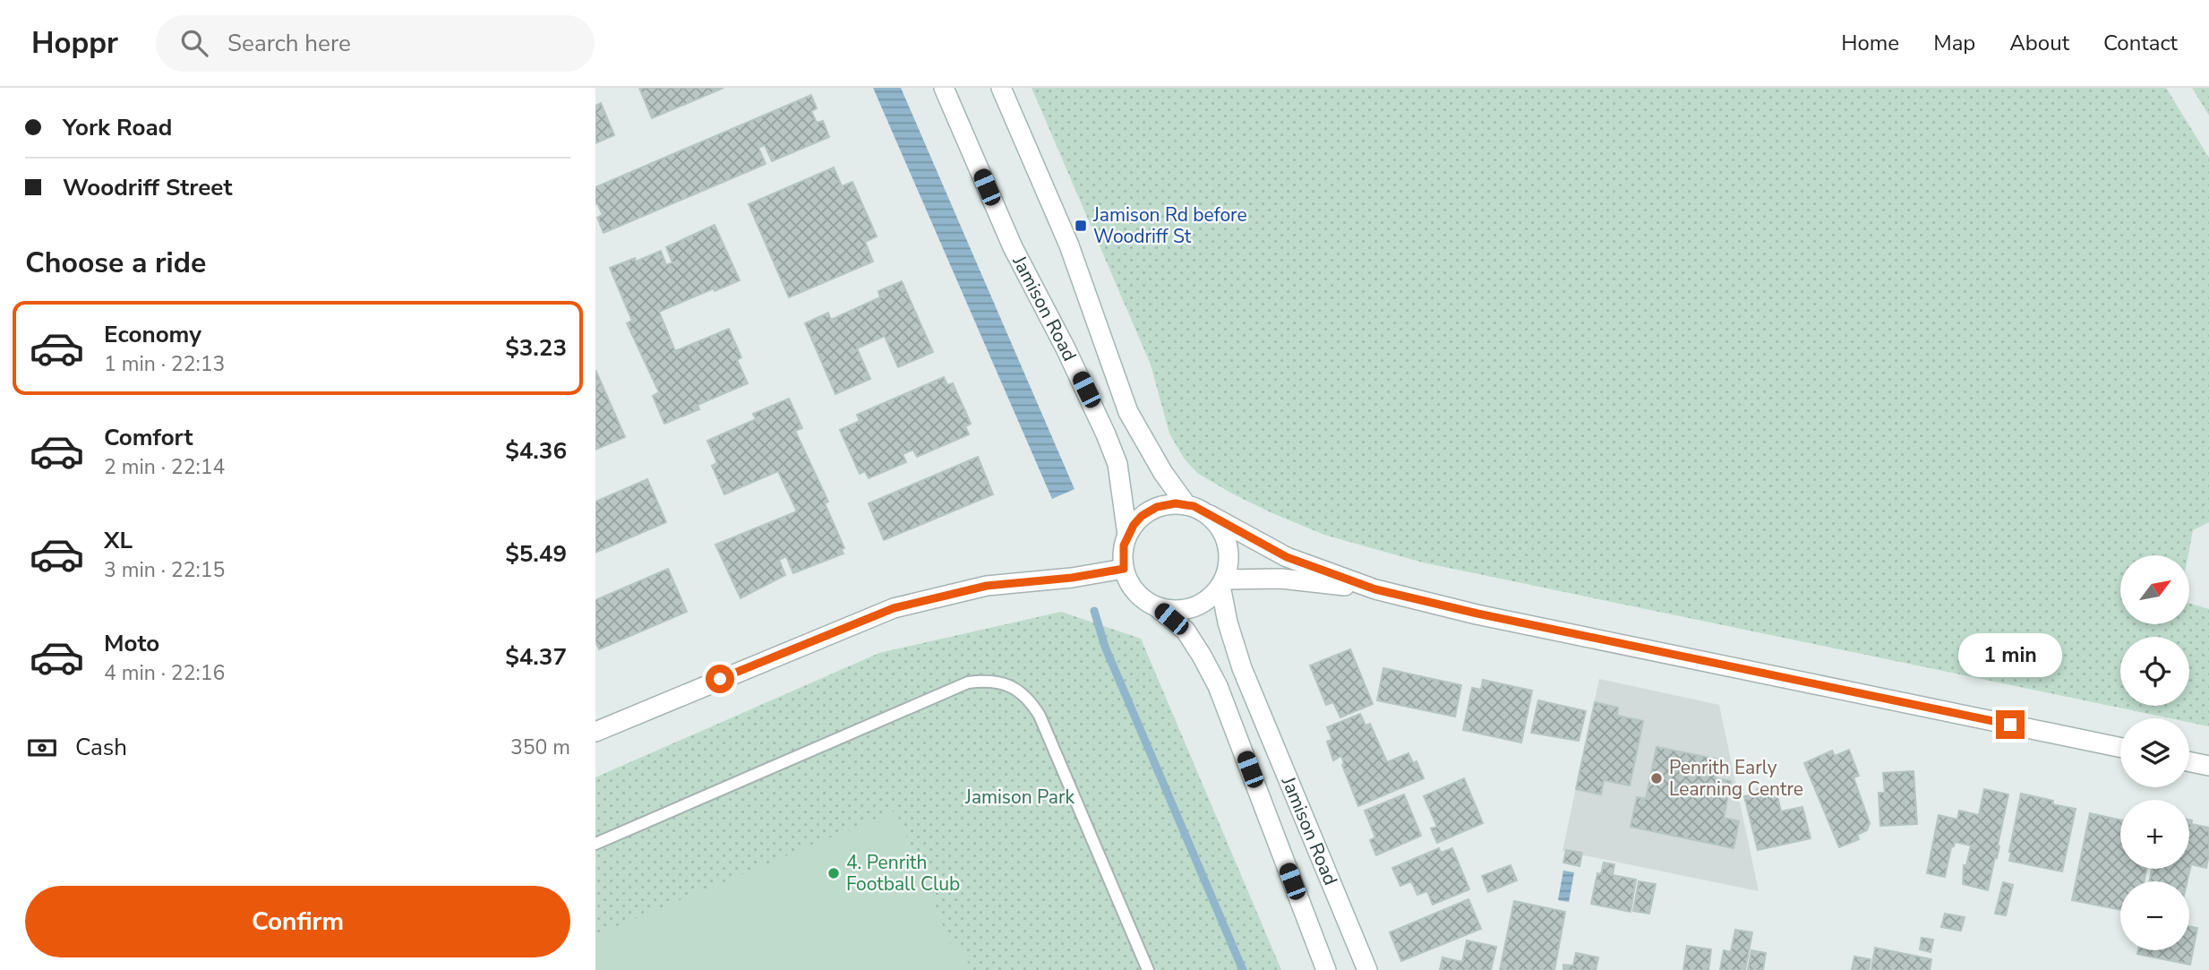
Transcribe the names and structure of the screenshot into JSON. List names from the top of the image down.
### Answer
{
  "streets": {
    "main road": ["Jamison Road"]
  },
  "parks": ["Jamison Park"],
  "places": {
    "transit": ["Jamison Rd before Woodriff St"],
    "other": ["Penrith Early Learning Centre", "4. Penrith Football Club"]
  },
  "north": "top right",
  "page": {
    "header": "Hoppr",
    "search": "Search here",
    "nav": [
      "Home",
      "Map",
      "About",
      "Contact"
    ],
    "banner": ["York Road", "Woodriff Street"],
    "heading": "Choose a ride",
    "list": [
      {
        "name": "Economy",
        "note": "1 min · 22:13",
        "value": "$3.23"
      },
      {
        "name": "Comfort",
        "note": "2 min · 22:14",
        "value": "$4.36"
      },
      {
        "name": "XL",
        "note": "3 min · 22:15",
        "value": "$5.49"
      },
      {
        "name": "Moto",
        "note": "4 min · 22:16",
        "value": "$4.37"
      }
    ],
    "map_buttons": ["+", "−"],
    "bubble": "1 min",
    "pay": ["Cash", "350 m"],
    "buttons": "Confirm"
  }
}
